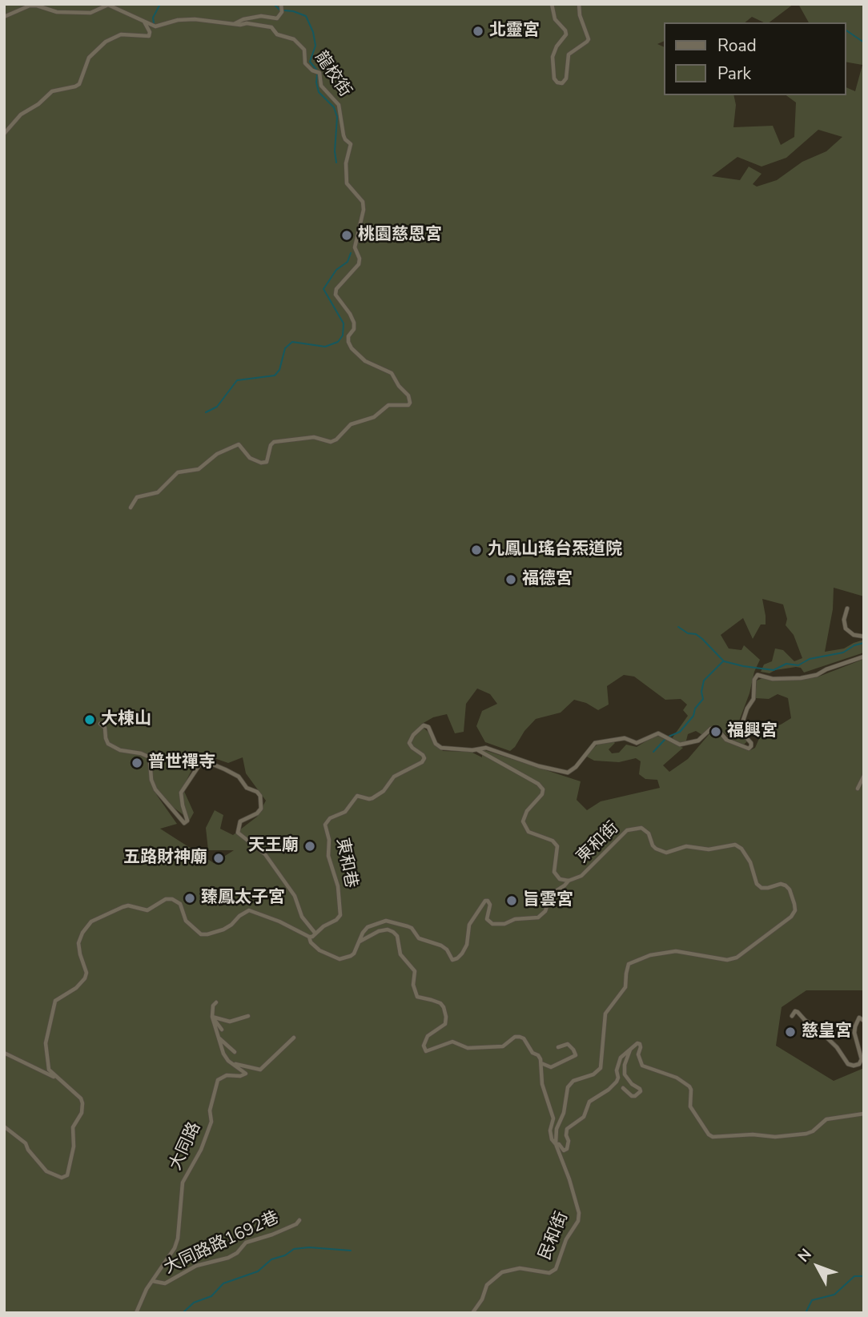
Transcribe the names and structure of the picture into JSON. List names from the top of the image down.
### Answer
{
  "streets": {
    "street": [
      "龍校街",
      "東和街",
      "東和巷",
      "大同路",
      "民和街",
      "大同路路1692巷"
    ]
  },
  "crossings": [
    ["東和街", "東和巷"],
    ["東和街", "民和街"],
    ["大同路", "大同路路1692巷"]
  ],
  "places": [
    "北靈宮",
    "桃園慈恩宮",
    "九鳳山瑤台炁道院",
    "福德宮",
    "大棟山",
    "福興宮",
    "普世禪寺",
    "天王廟",
    "五路財神廟",
    "臻鳳太子宮",
    "旨雲宮",
    "慈皇宮"
  ],
  "legend": ["Road", "Park"],
  "north": "top left"
}
